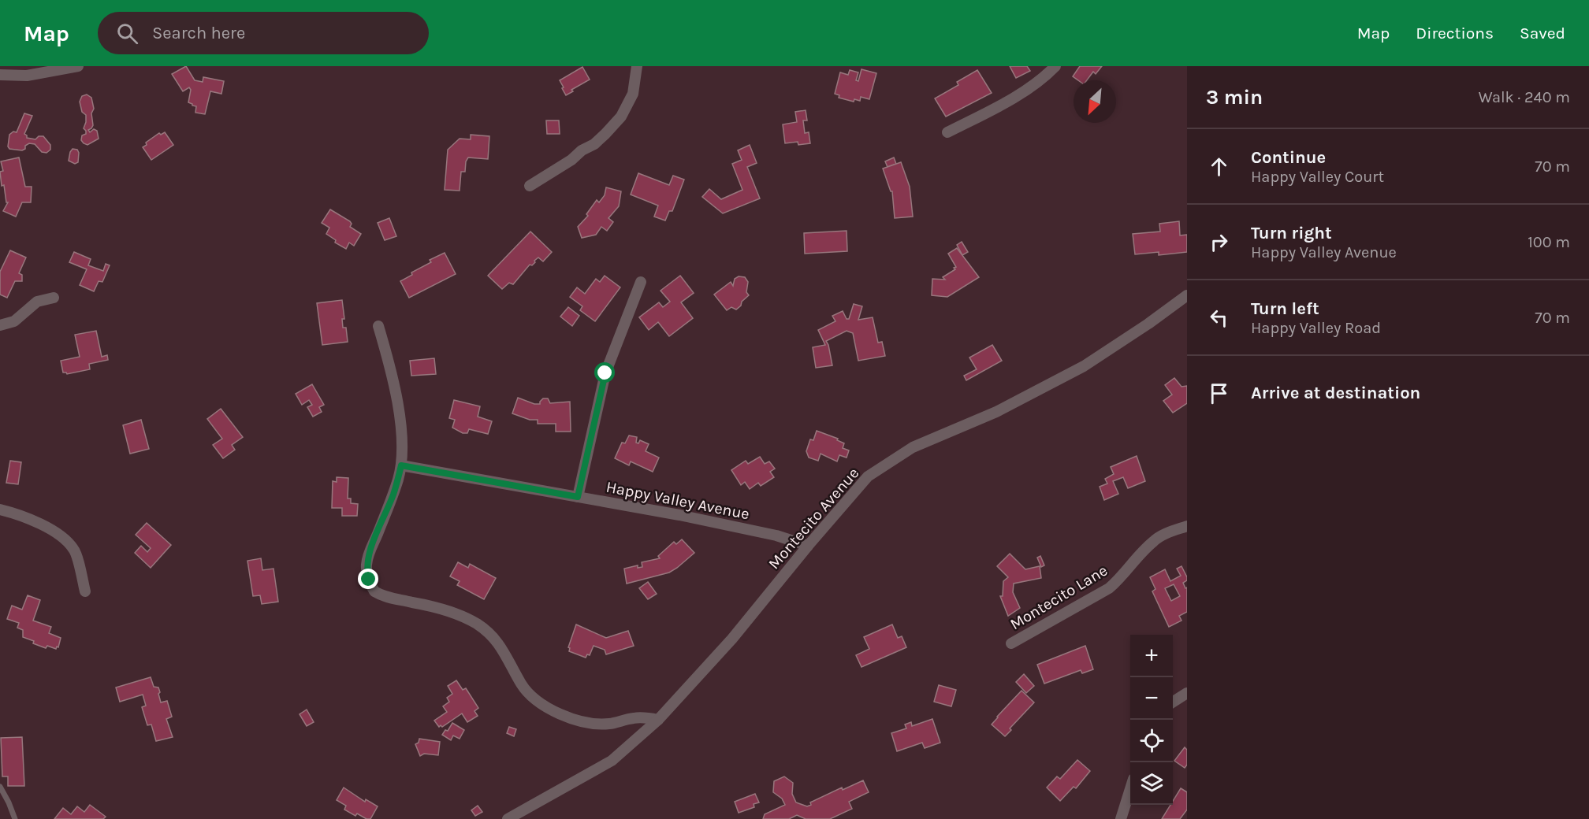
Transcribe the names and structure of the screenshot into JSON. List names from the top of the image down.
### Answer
{
  "streets": {
    "street": ["Happy Valley Avenue", "Montecito Avenue", "Montecito Lane"]
  },
  "crossings": [
    ["Happy Valley Avenue", "Montecito Avenue"]
  ],
  "north": "bottom left",
  "page": {
    "header": "Map",
    "search": "Search here",
    "nav": ["Map", "Directions", "Saved"],
    "heading": ["3 min", "Walk · 240 m"],
    "list": [
      ["Continue", "Happy Valley Court", "70 m"],
      ["Turn right", "Happy Valley Avenue", "100 m"],
      ["Turn left", "Happy Valley Road", "70 m"],
      "Arrive at destination"
    ],
    "map_buttons": ["+", "−"]
  }
}
